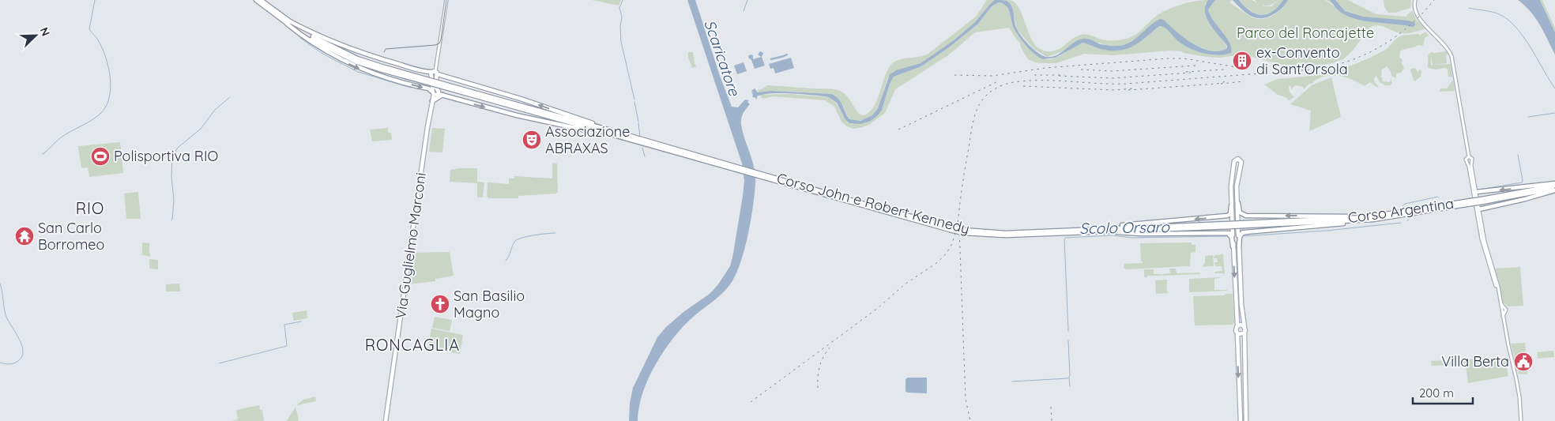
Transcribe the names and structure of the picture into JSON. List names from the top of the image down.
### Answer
{
  "streets": {
    "main road": ["Corso John e Robert Kennedy", "Corso Argentina", "Via Guglielmo Marconi"]
  },
  "crossings": [
    ["Corso John e Robert Kennedy", "Corso Argentina"]
  ],
  "districts": ["RIO", "RONCAGLIA"],
  "water": ["Scaricatore", "Scolo Orsaro"],
  "parks": ["Parco del Roncajette"],
  "places": {
    "building": ["ex-Convento di Sant'Orsola"],
    "theatre": ["Associazione ABRAXAS"],
    "sports": ["Polisportiva RIO"],
    "temple": ["San Carlo Borromeo"],
    "church": ["San Basilio Magno"],
    "public building": ["Villa Berta"]
  },
  "scale_bar": "200 m",
  "north": "top right"
}
